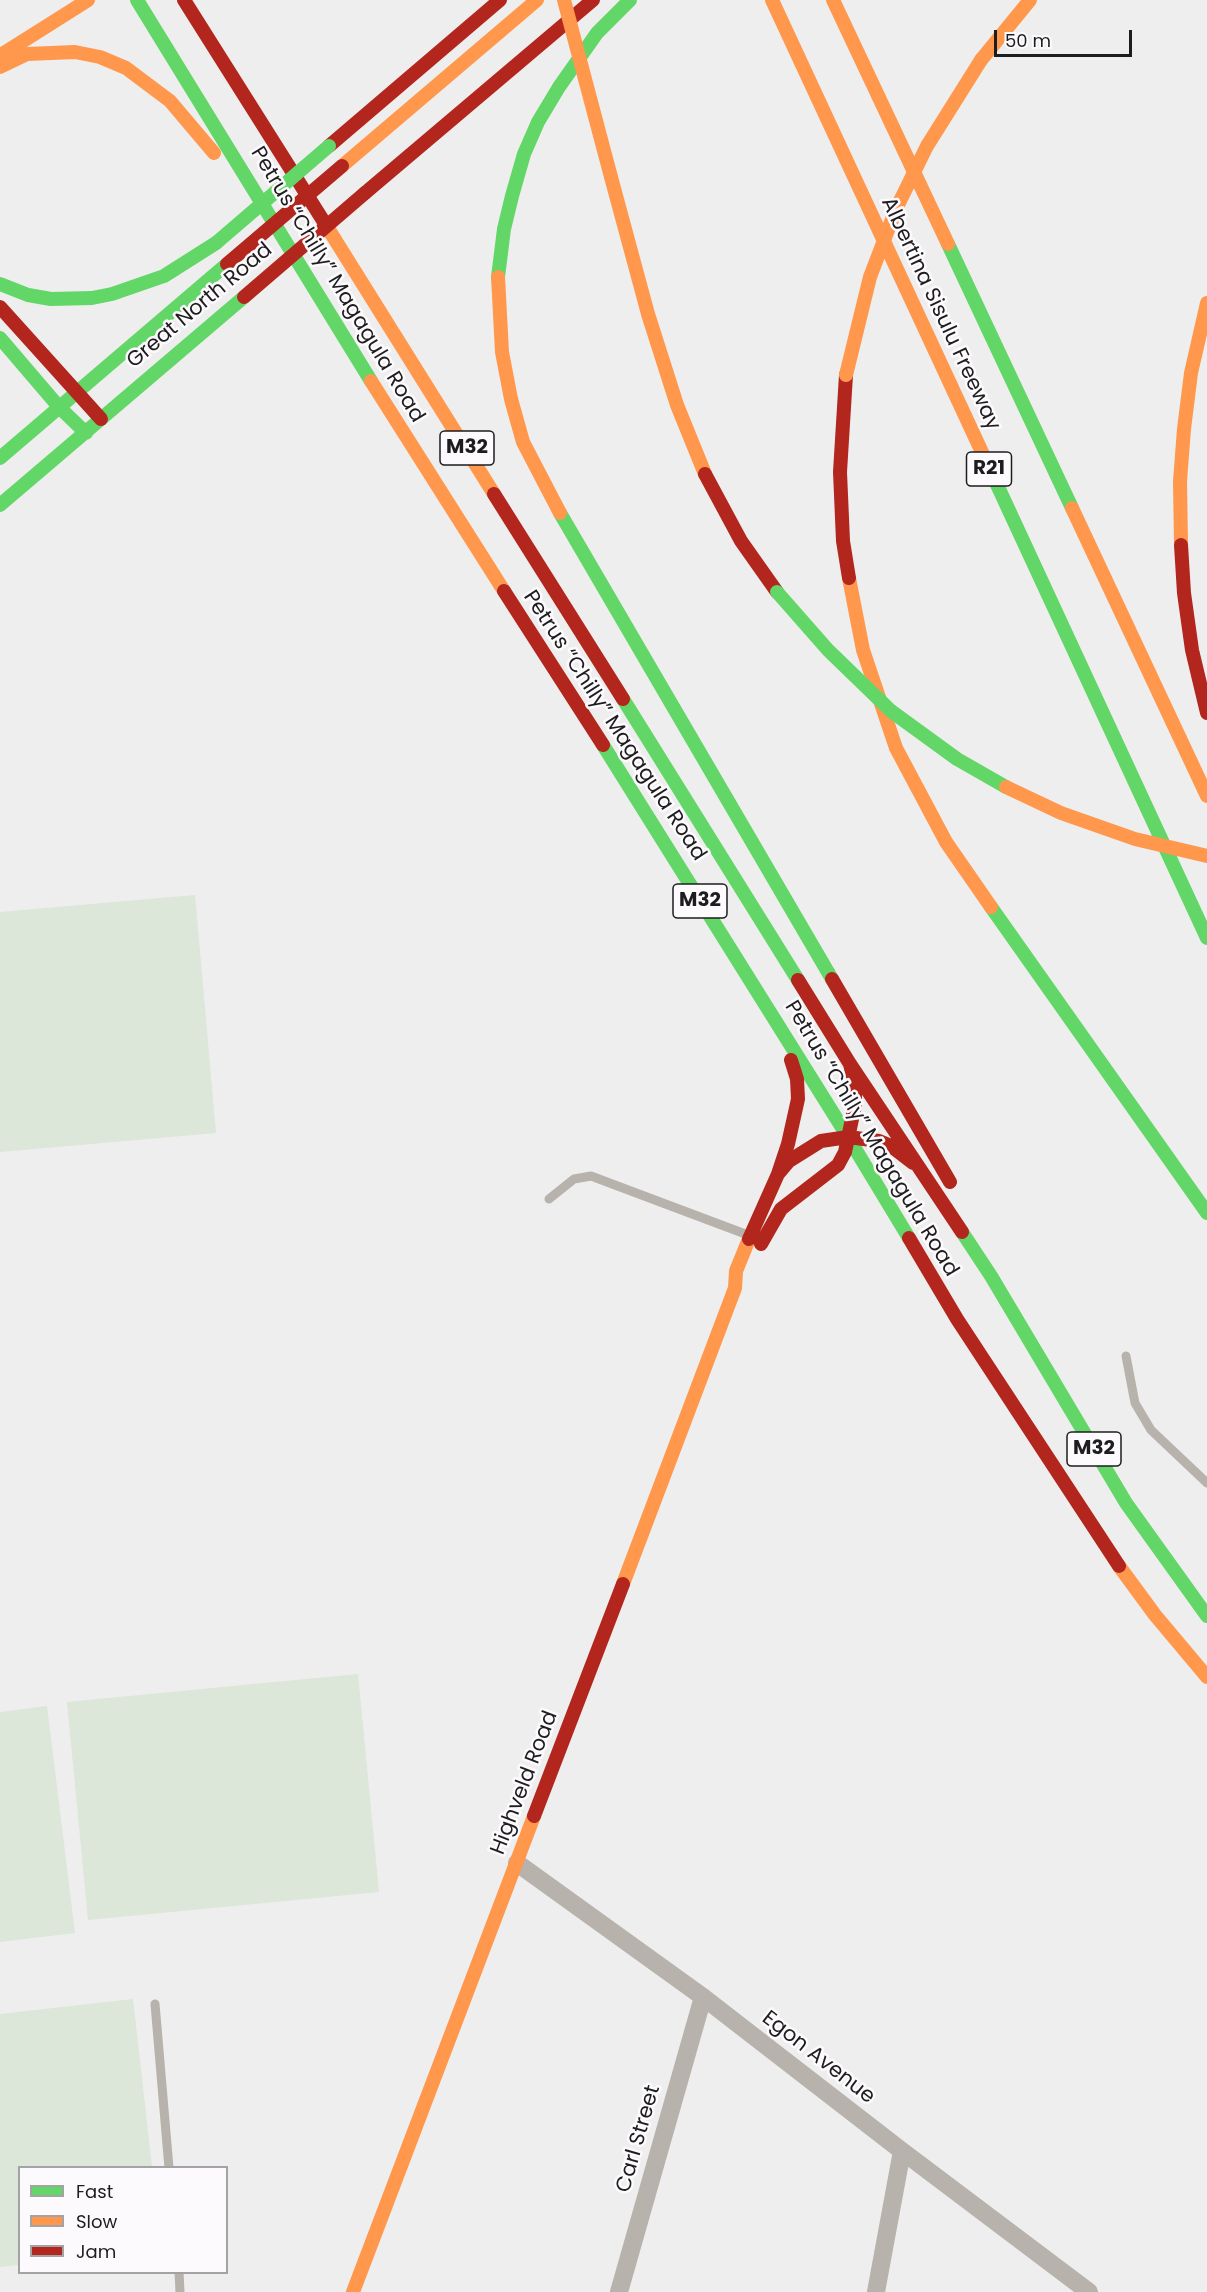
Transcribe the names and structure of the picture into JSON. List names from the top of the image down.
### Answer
{
  "streets": {
    "main road": [
      "Petrus “Chilly” Magagula Road",
      "Great North Road",
      "Albertina Sisulu Freeway",
      "M32",
      "R21",
      "Highveld Road"
    ],
    "street": ["Egon Avenue", "Carl Street"]
  },
  "crossings": [
    ["Petrus “Chilly” Magagula Road", "Highveld Road"],
    ["Highveld Road", "Egon Avenue"],
    ["Egon Avenue", "Carl Street"]
  ],
  "legend": ["Fast", "Slow", "Jam"],
  "scale_bar": "50 m"
}
